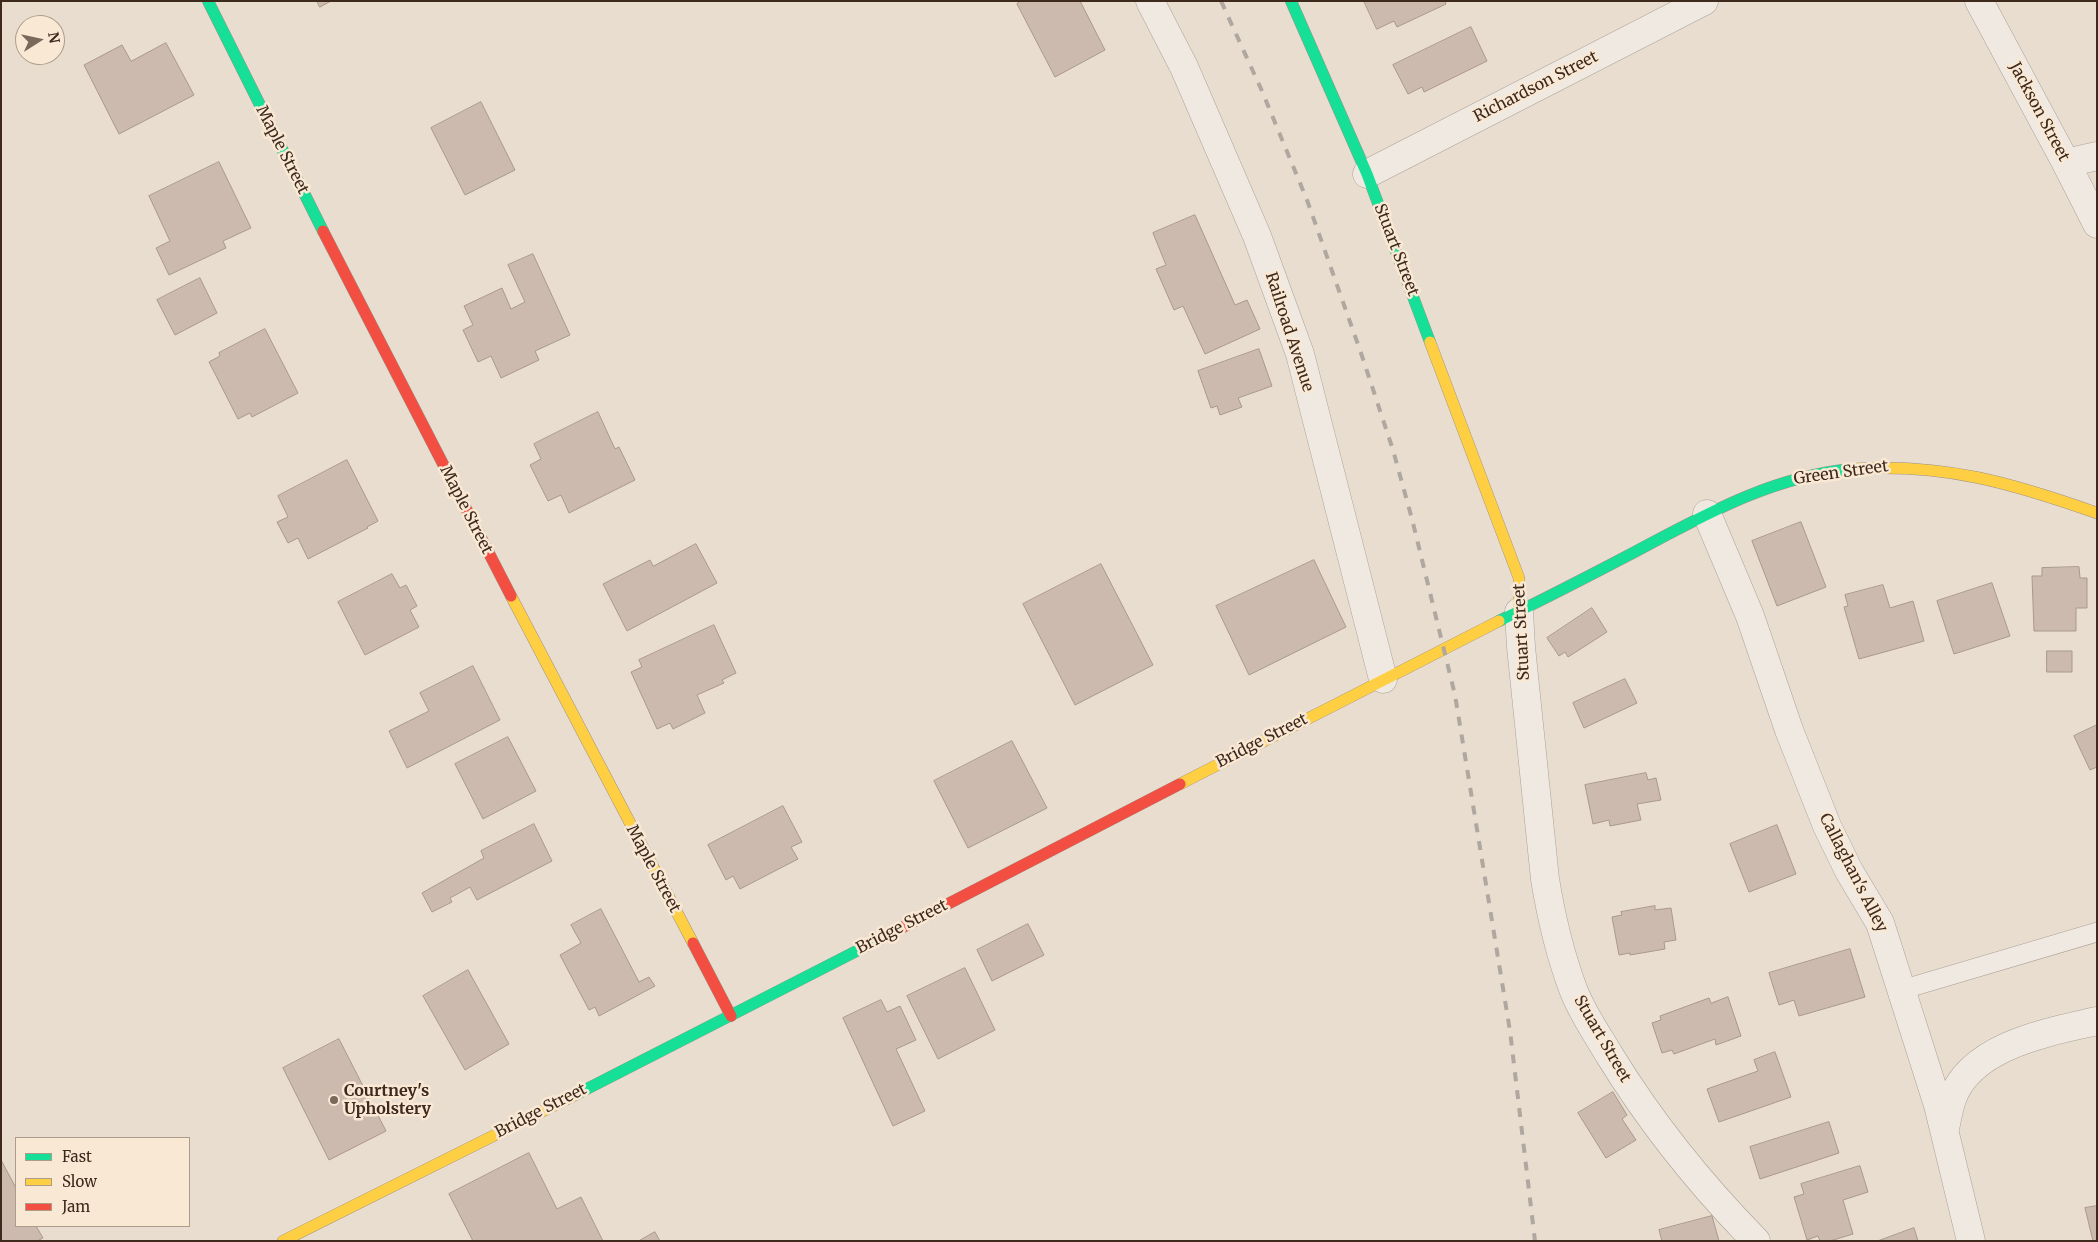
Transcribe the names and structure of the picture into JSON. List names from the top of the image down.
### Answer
{
  "streets": {
    "street": [
      "Richardson Street",
      "Jackson Street",
      "Maple Street",
      "Stuart Street",
      "Railroad Avenue",
      "Green Street",
      "Bridge Street",
      "Callaghan's Alley"
    ]
  },
  "crossings": [
    ["Richardson Street", "Stuart Street"],
    ["Maple Street", "Bridge Street"],
    ["Stuart Street", "Green Street"],
    ["Stuart Street", "Bridge Street"],
    ["Railroad Avenue", "Bridge Street"],
    ["Green Street", "Bridge Street"],
    ["Green Street", "Callaghan's Alley"]
  ],
  "places": ["Courtney's Upholstery"],
  "legend": ["Fast", "Slow", "Jam"],
  "north": "right"
}
